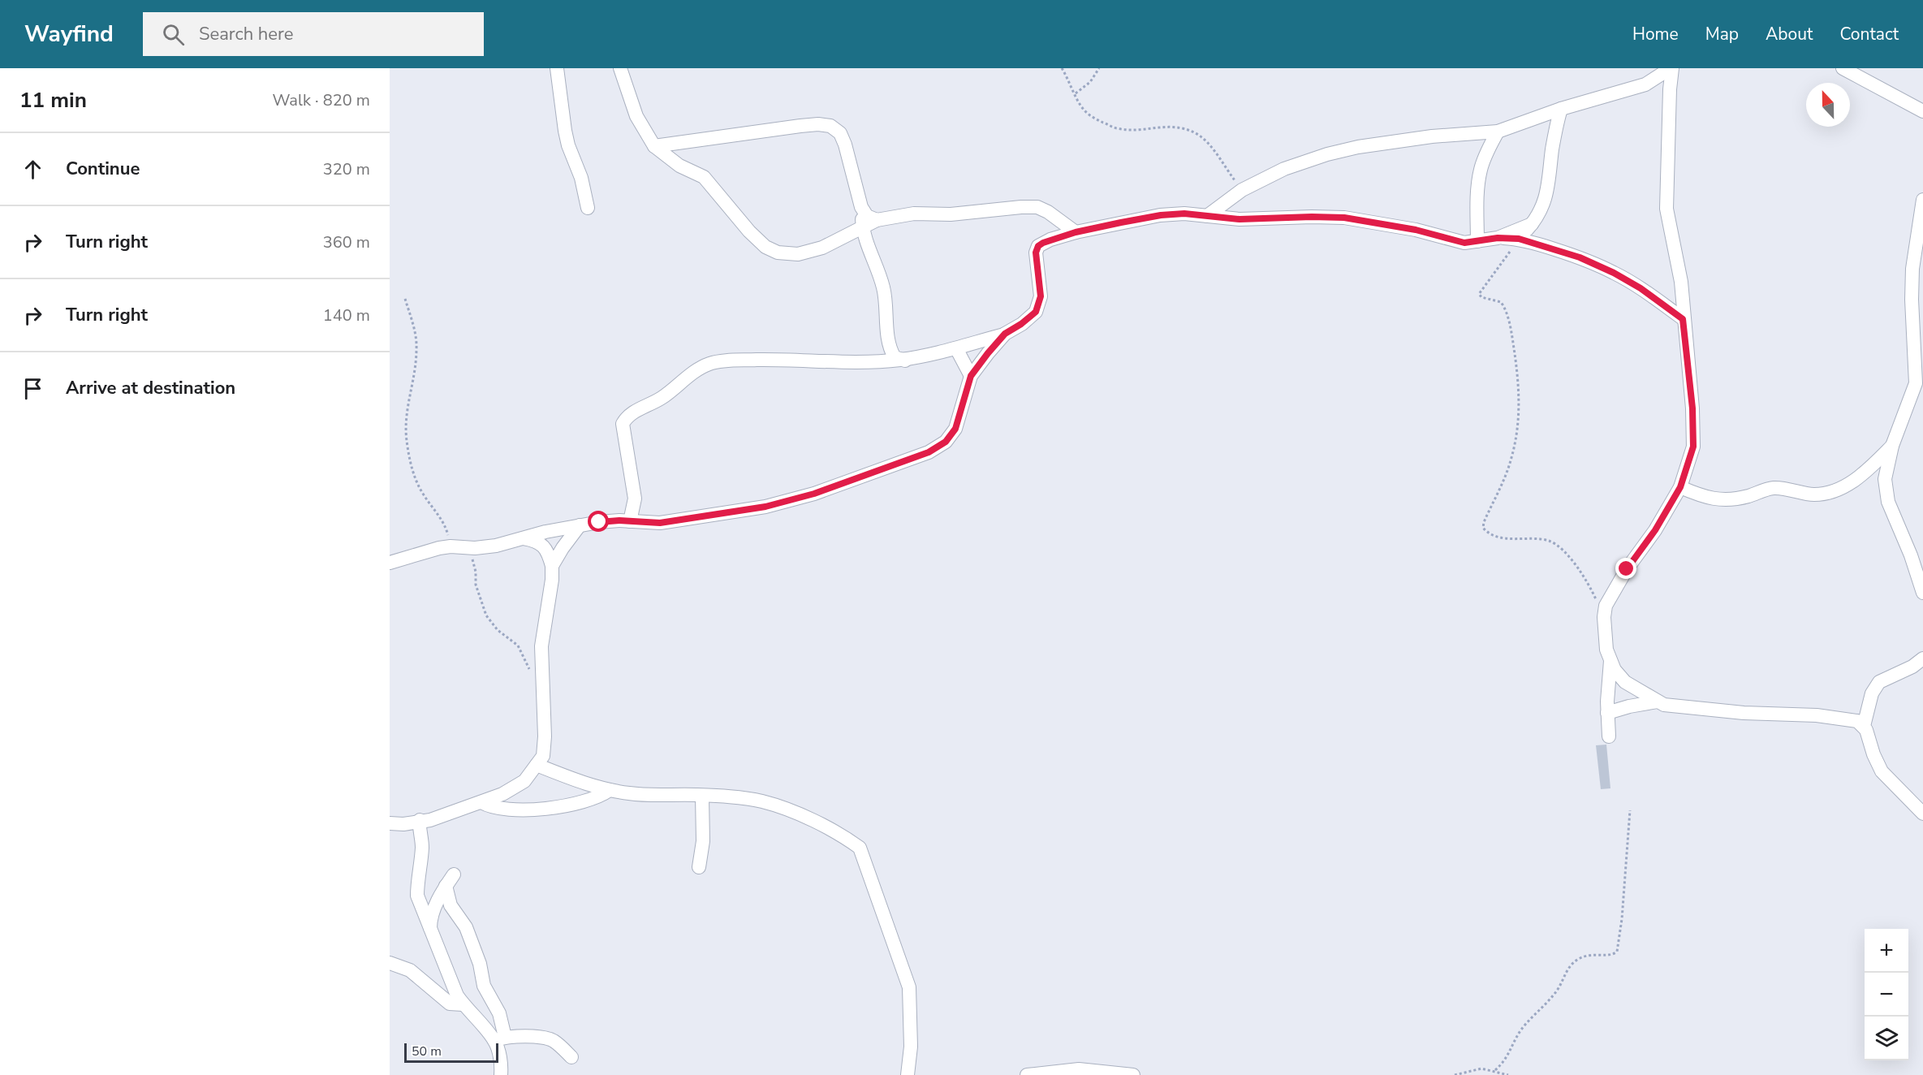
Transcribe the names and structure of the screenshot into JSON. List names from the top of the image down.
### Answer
{
  "scale_bar": "50 m",
  "north": "top",
  "page": {
    "header": "Wayfind",
    "search": "Search here",
    "nav": [
      "Home",
      "Map",
      "About",
      "Contact"
    ],
    "heading": ["11 min", "Walk · 820 m"],
    "list": [
      ["Continue", "320 m"],
      ["Turn right", "360 m"],
      ["Turn right", "140 m"],
      "Arrive at destination"
    ],
    "map_buttons": ["+", "−"],
    "scale": "50 m"
  }
}
